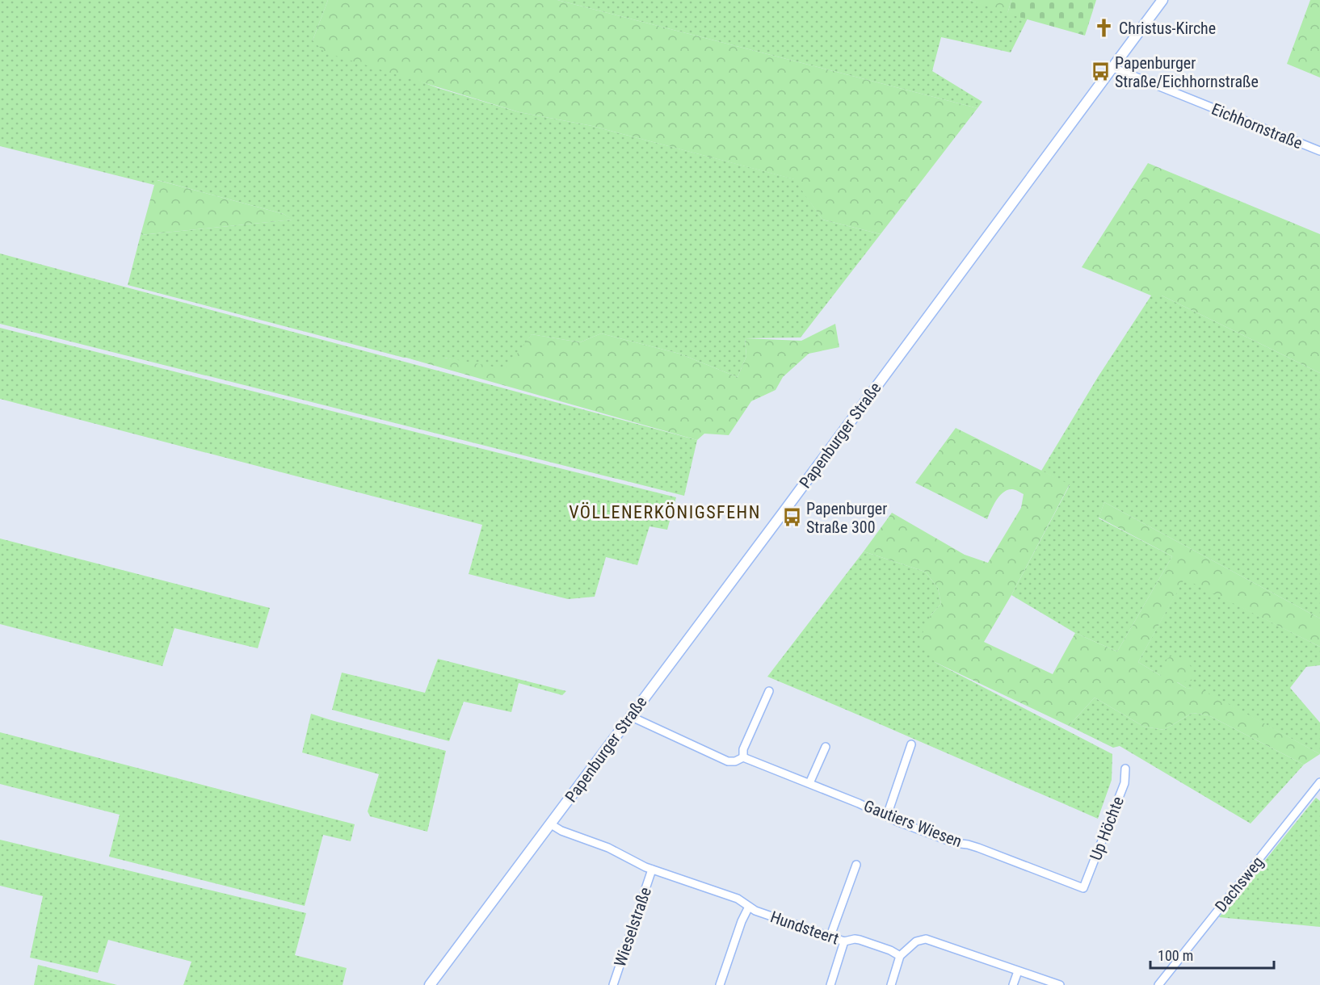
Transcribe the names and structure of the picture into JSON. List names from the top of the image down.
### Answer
{
  "streets": {
    "street": [
      "Eichhornstraße",
      "Papenburger Straße",
      "Gautiers Wiesen",
      "Up Höchte",
      "Dachsweg",
      "Wieselstraße",
      "Hundsteert"
    ]
  },
  "crossings": [
    ["Eichhornstraße", "Papenburger Straße"],
    ["Papenburger Straße", "Gautiers Wiesen"],
    ["Papenburger Straße", "Hundsteert"],
    ["Gautiers Wiesen", "Up Höchte"],
    ["Wieselstraße", "Hundsteert"]
  ],
  "districts": ["VÖLLENERKÖNIGSFEHN"],
  "places": {
    "church": ["Christus-Kirche"],
    "bus stop": ["Papenburger Straße/Eichhornstraße", "Papenburger Straße 300"]
  },
  "scale_bar": "100 m"
}
